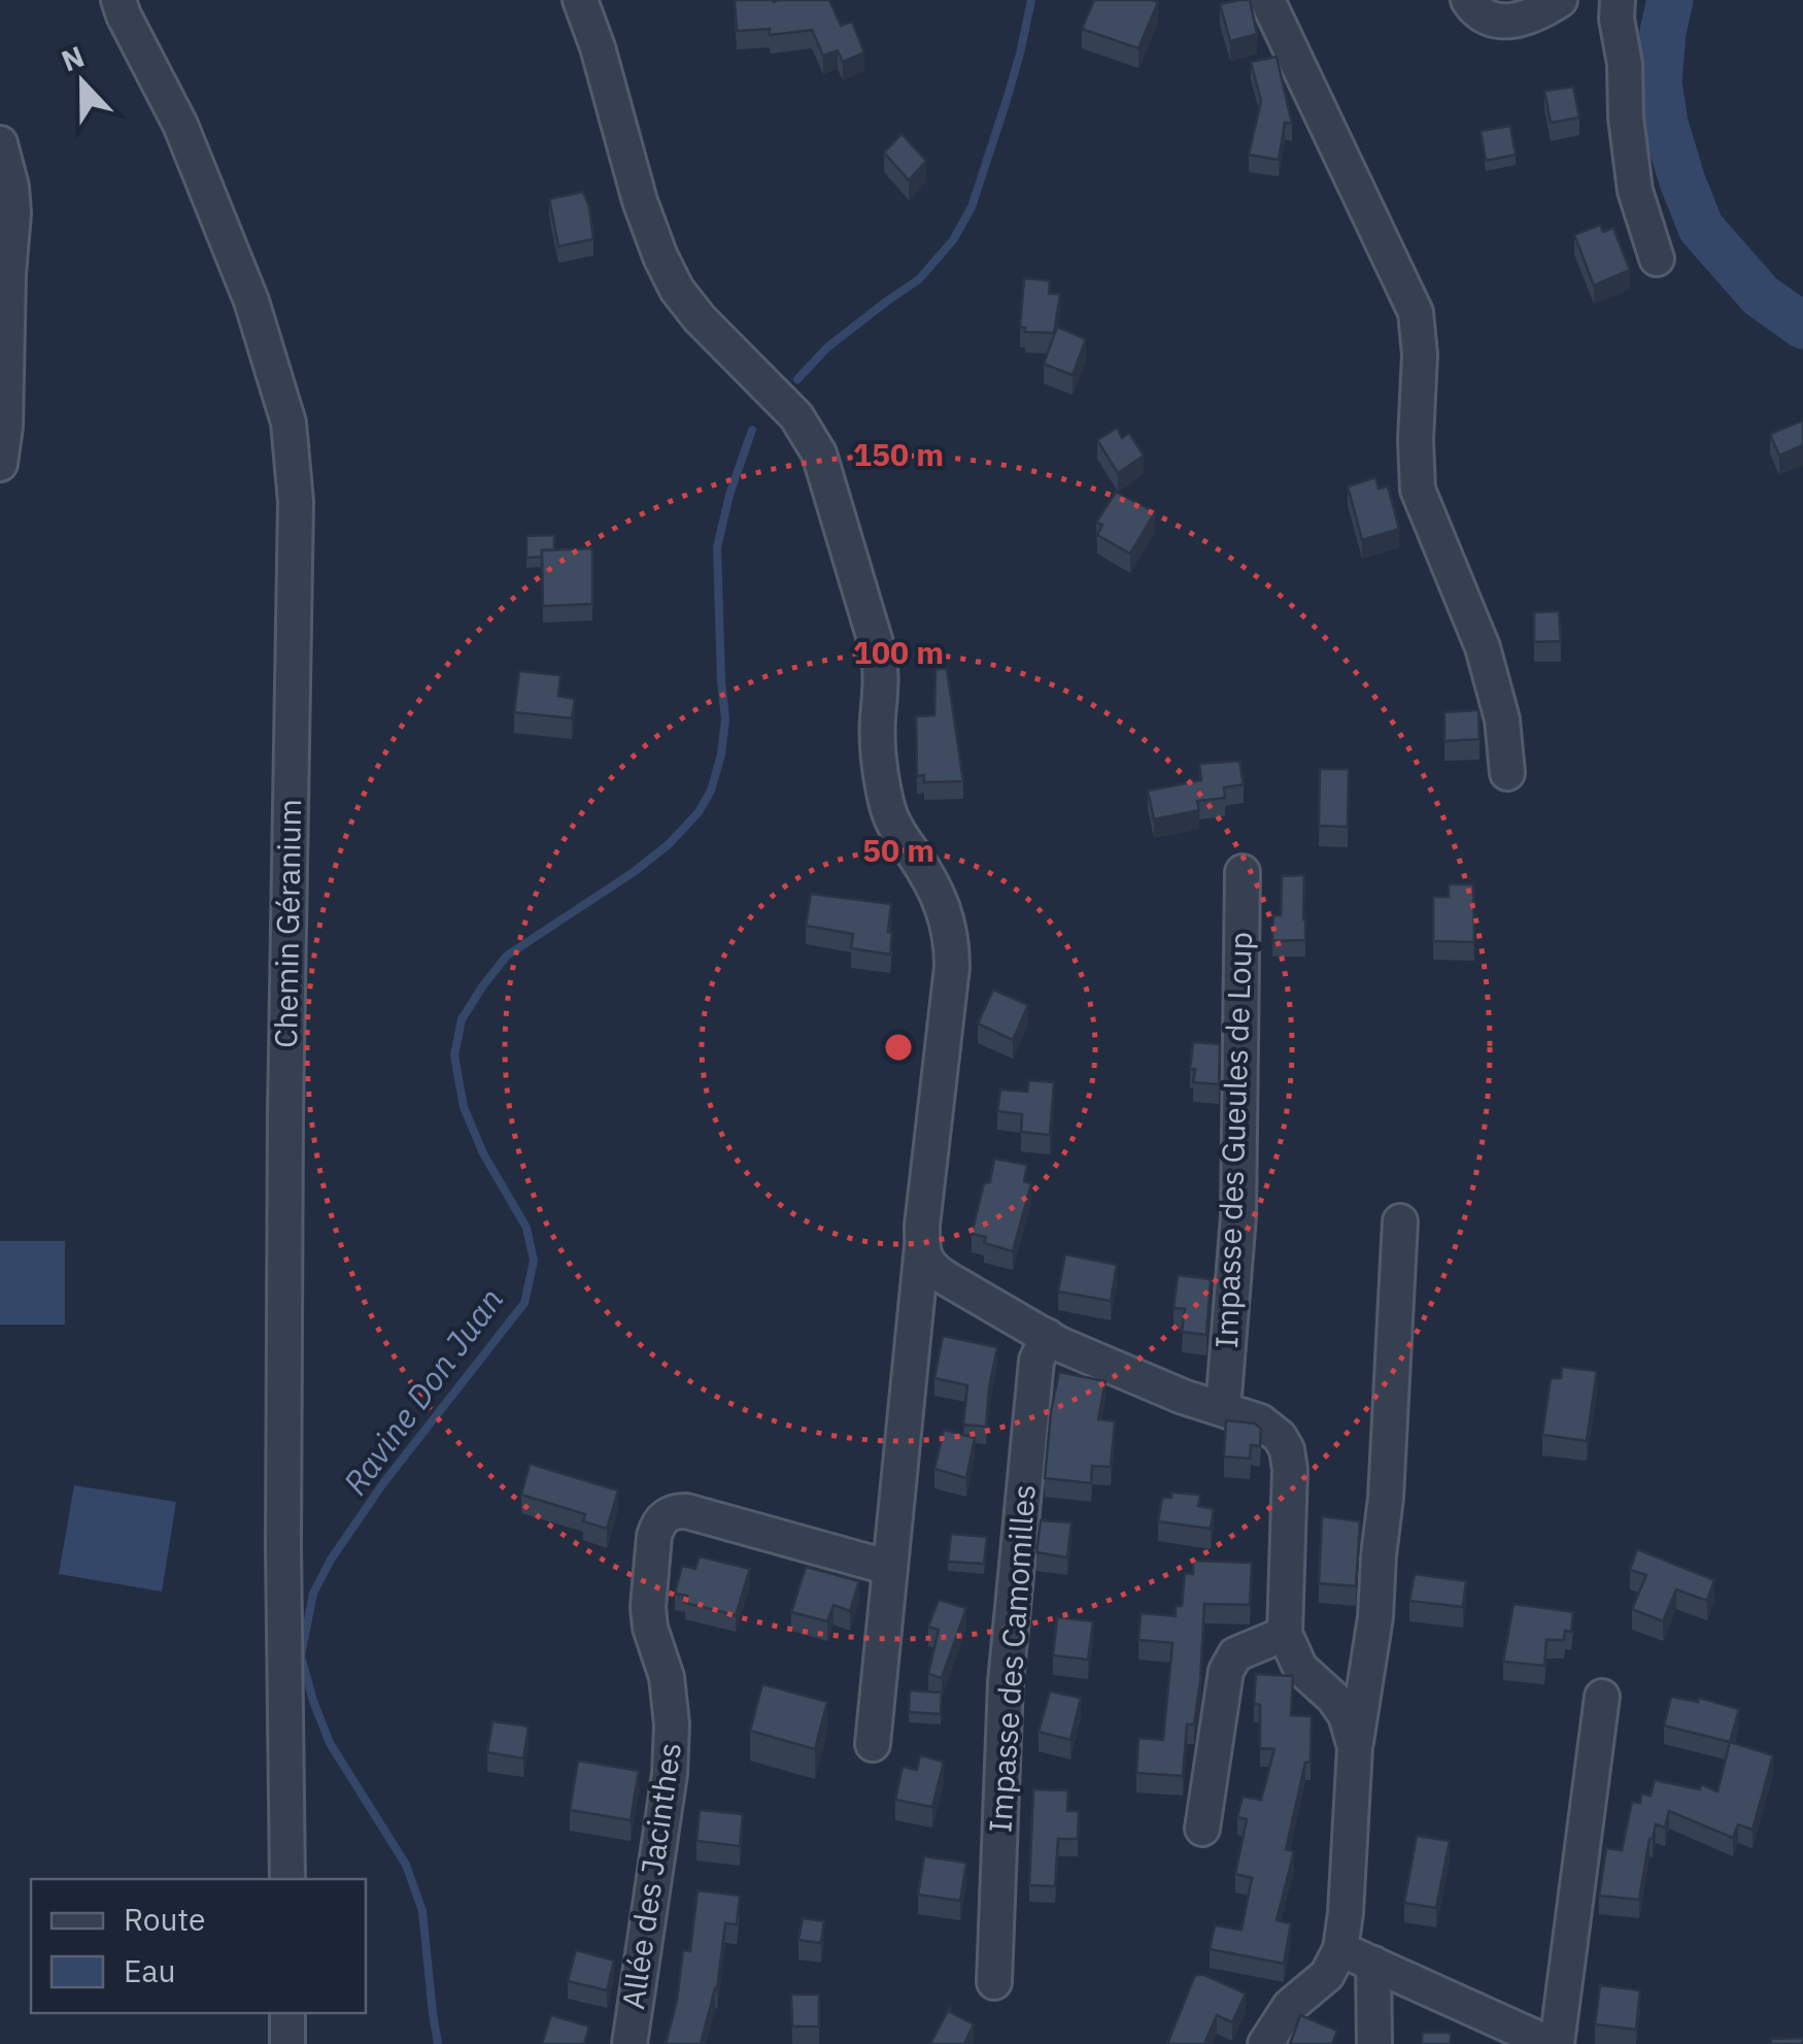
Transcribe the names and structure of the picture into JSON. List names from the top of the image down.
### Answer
{
  "streets": {
    "street": [
      "Chemin Géranium",
      "Impasse des Gueules de Loup",
      "Impasse des Camomilles",
      "Allée des Jacinthes"
    ]
  },
  "water": ["Ravine Don Juan"],
  "legend": ["Route", "Eau"],
  "north": "top",
  "rings": ["150 m", "100 m", "50 m"]
}
